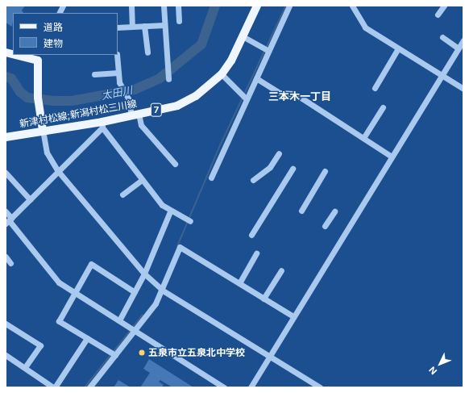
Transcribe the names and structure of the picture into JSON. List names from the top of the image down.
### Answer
{
  "streets": {
    "main road": ["7", "新津村松線;新潟村松三川線"]
  },
  "districts": ["三本木一丁目"],
  "water": ["太田川"],
  "places": ["五泉市立五泉北中学校"],
  "legend": ["道路", "建物"],
  "north": "bottom left"
}
